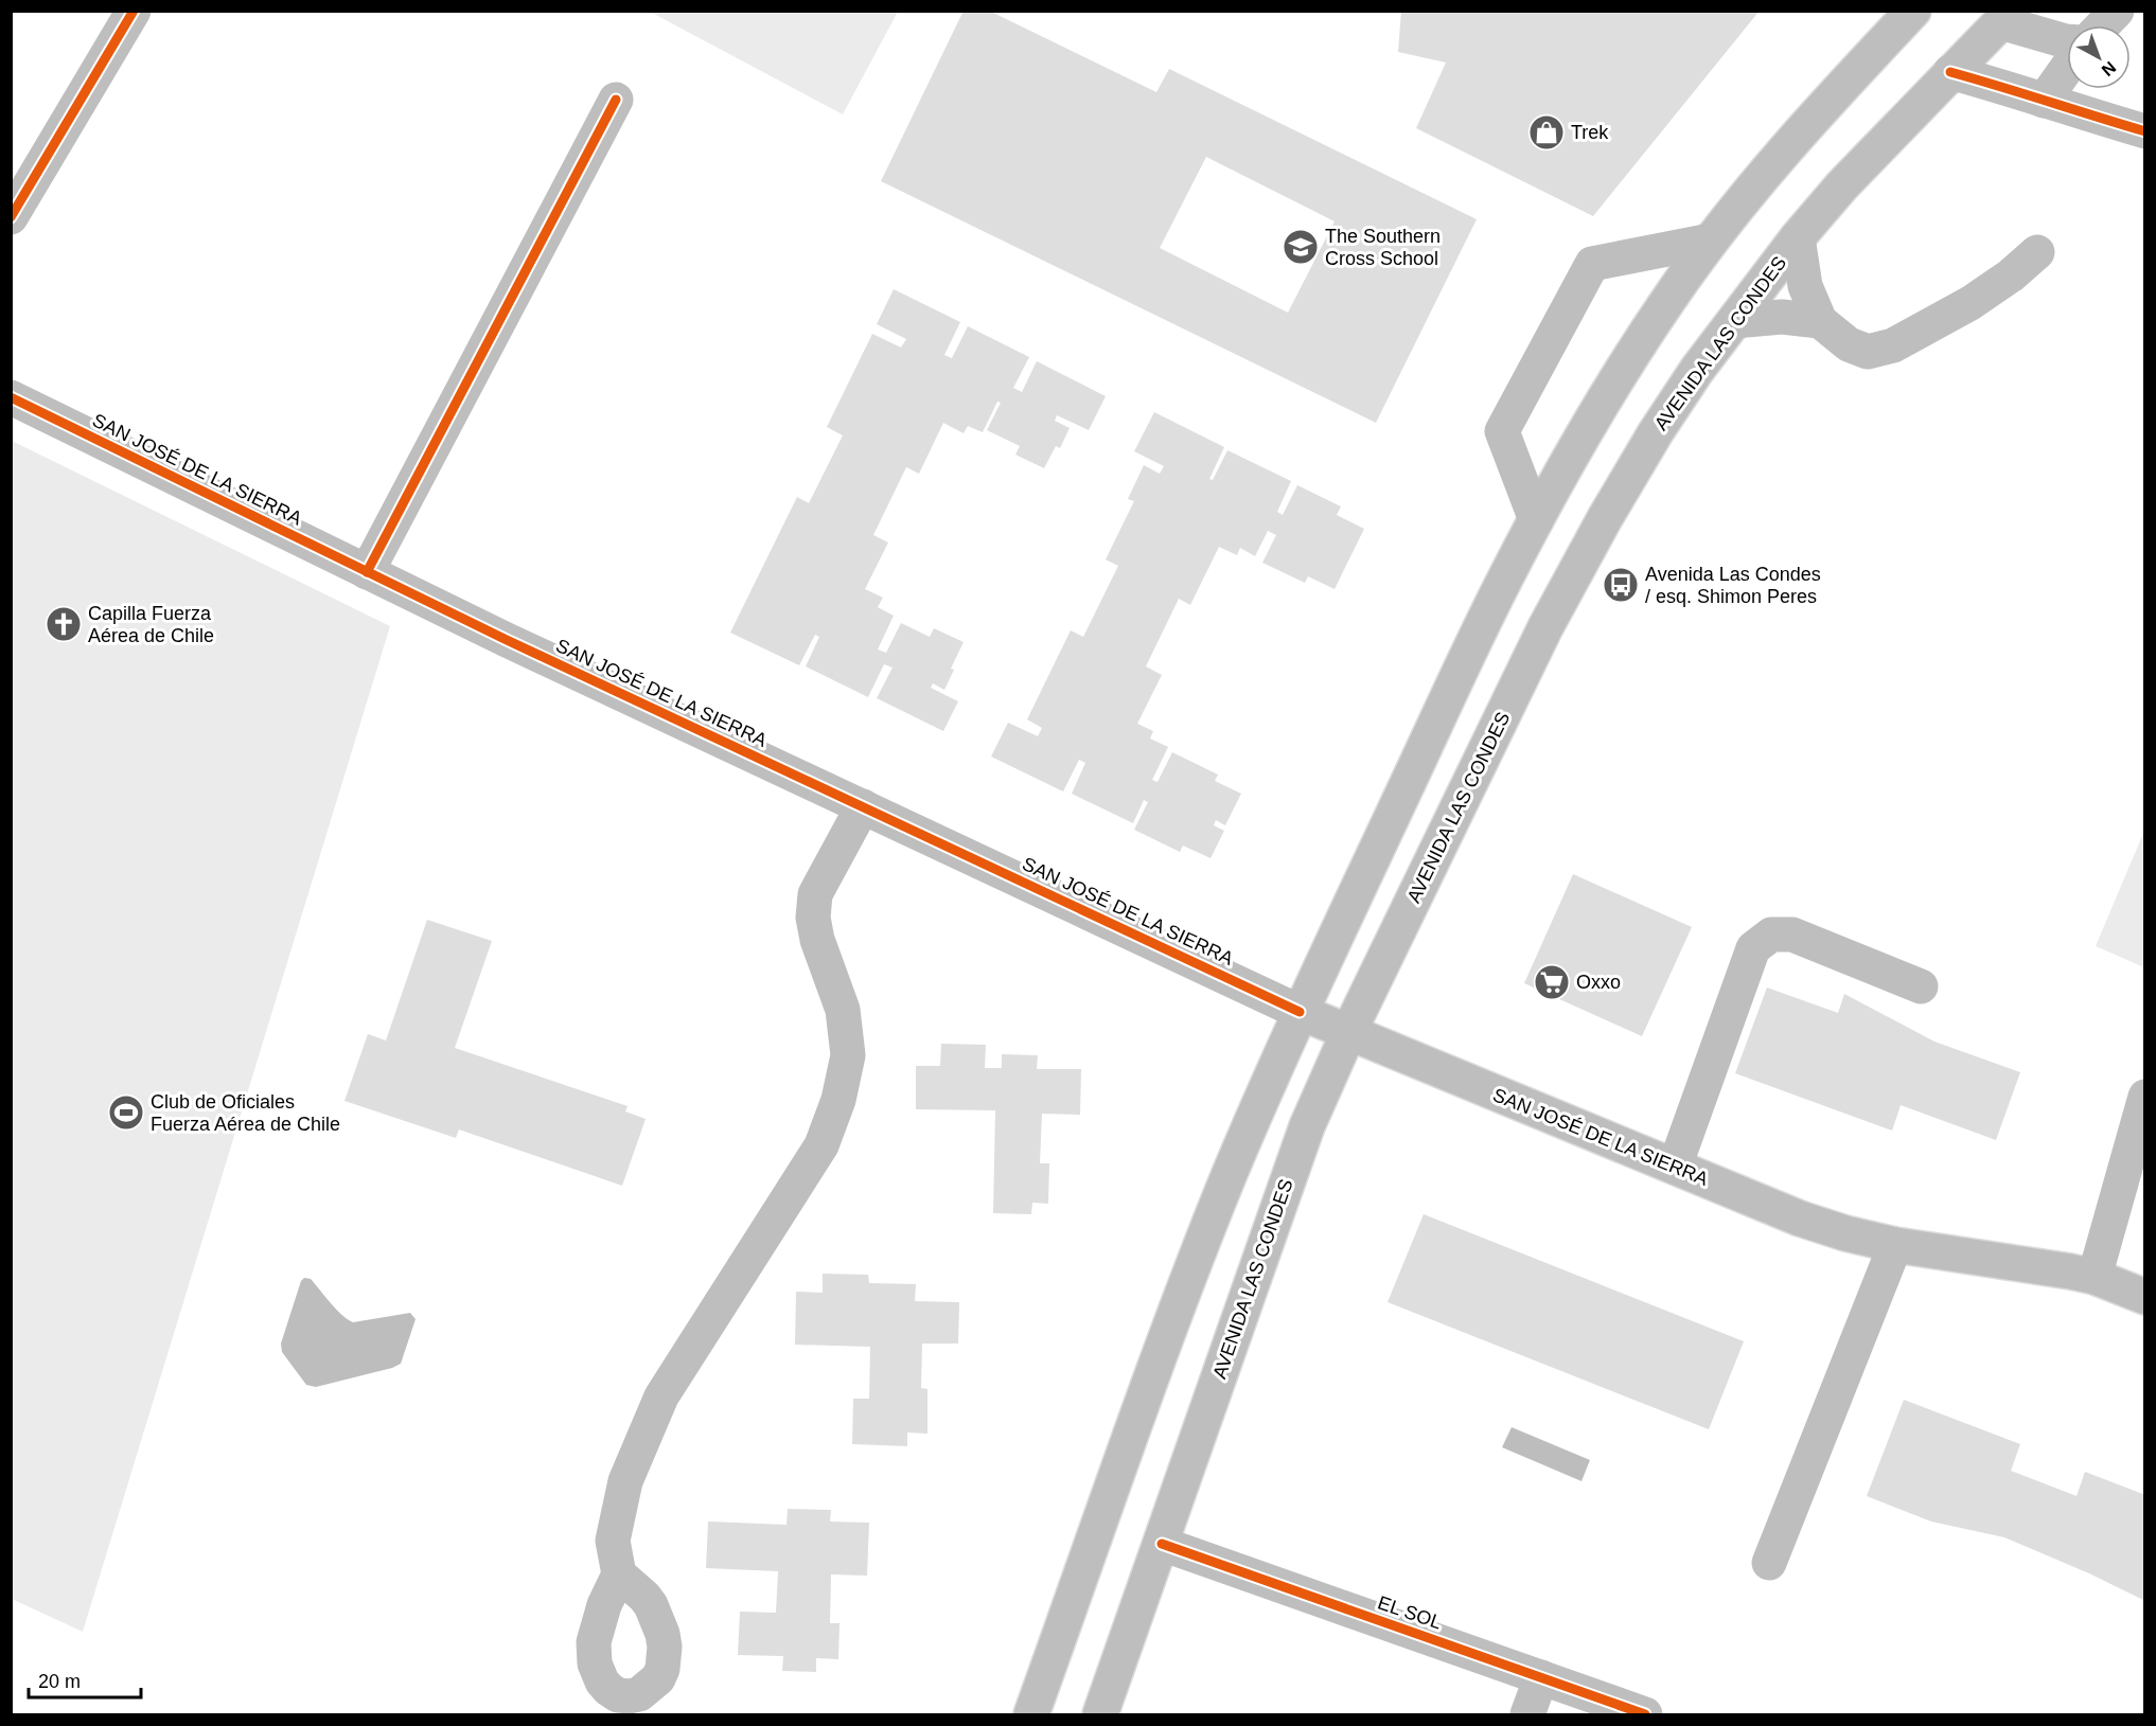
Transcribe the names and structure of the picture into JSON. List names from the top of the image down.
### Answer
{
  "streets": {
    "main road": ["AVENIDA LAS CONDES", "SAN JOSÉ DE LA SIERRA", "EL SOL"]
  },
  "crossings": [
    ["AVENIDA LAS CONDES", "SAN JOSÉ DE LA SIERRA"],
    ["AVENIDA LAS CONDES", "EL SOL"]
  ],
  "places": {
    "shop": ["Trek"],
    "school or university": ["The Southern Cross School"],
    "bus stop": ["Avenida Las Condes / esq. Shimon Peres"],
    "church": ["Capilla Fuerza Aérea de Chile"],
    "supermarket": ["Oxxo"],
    "sports": ["Club de Oficiales Fuerza Aérea de Chile"]
  },
  "scale_bar": "20 m",
  "north": "bottom right"
}
